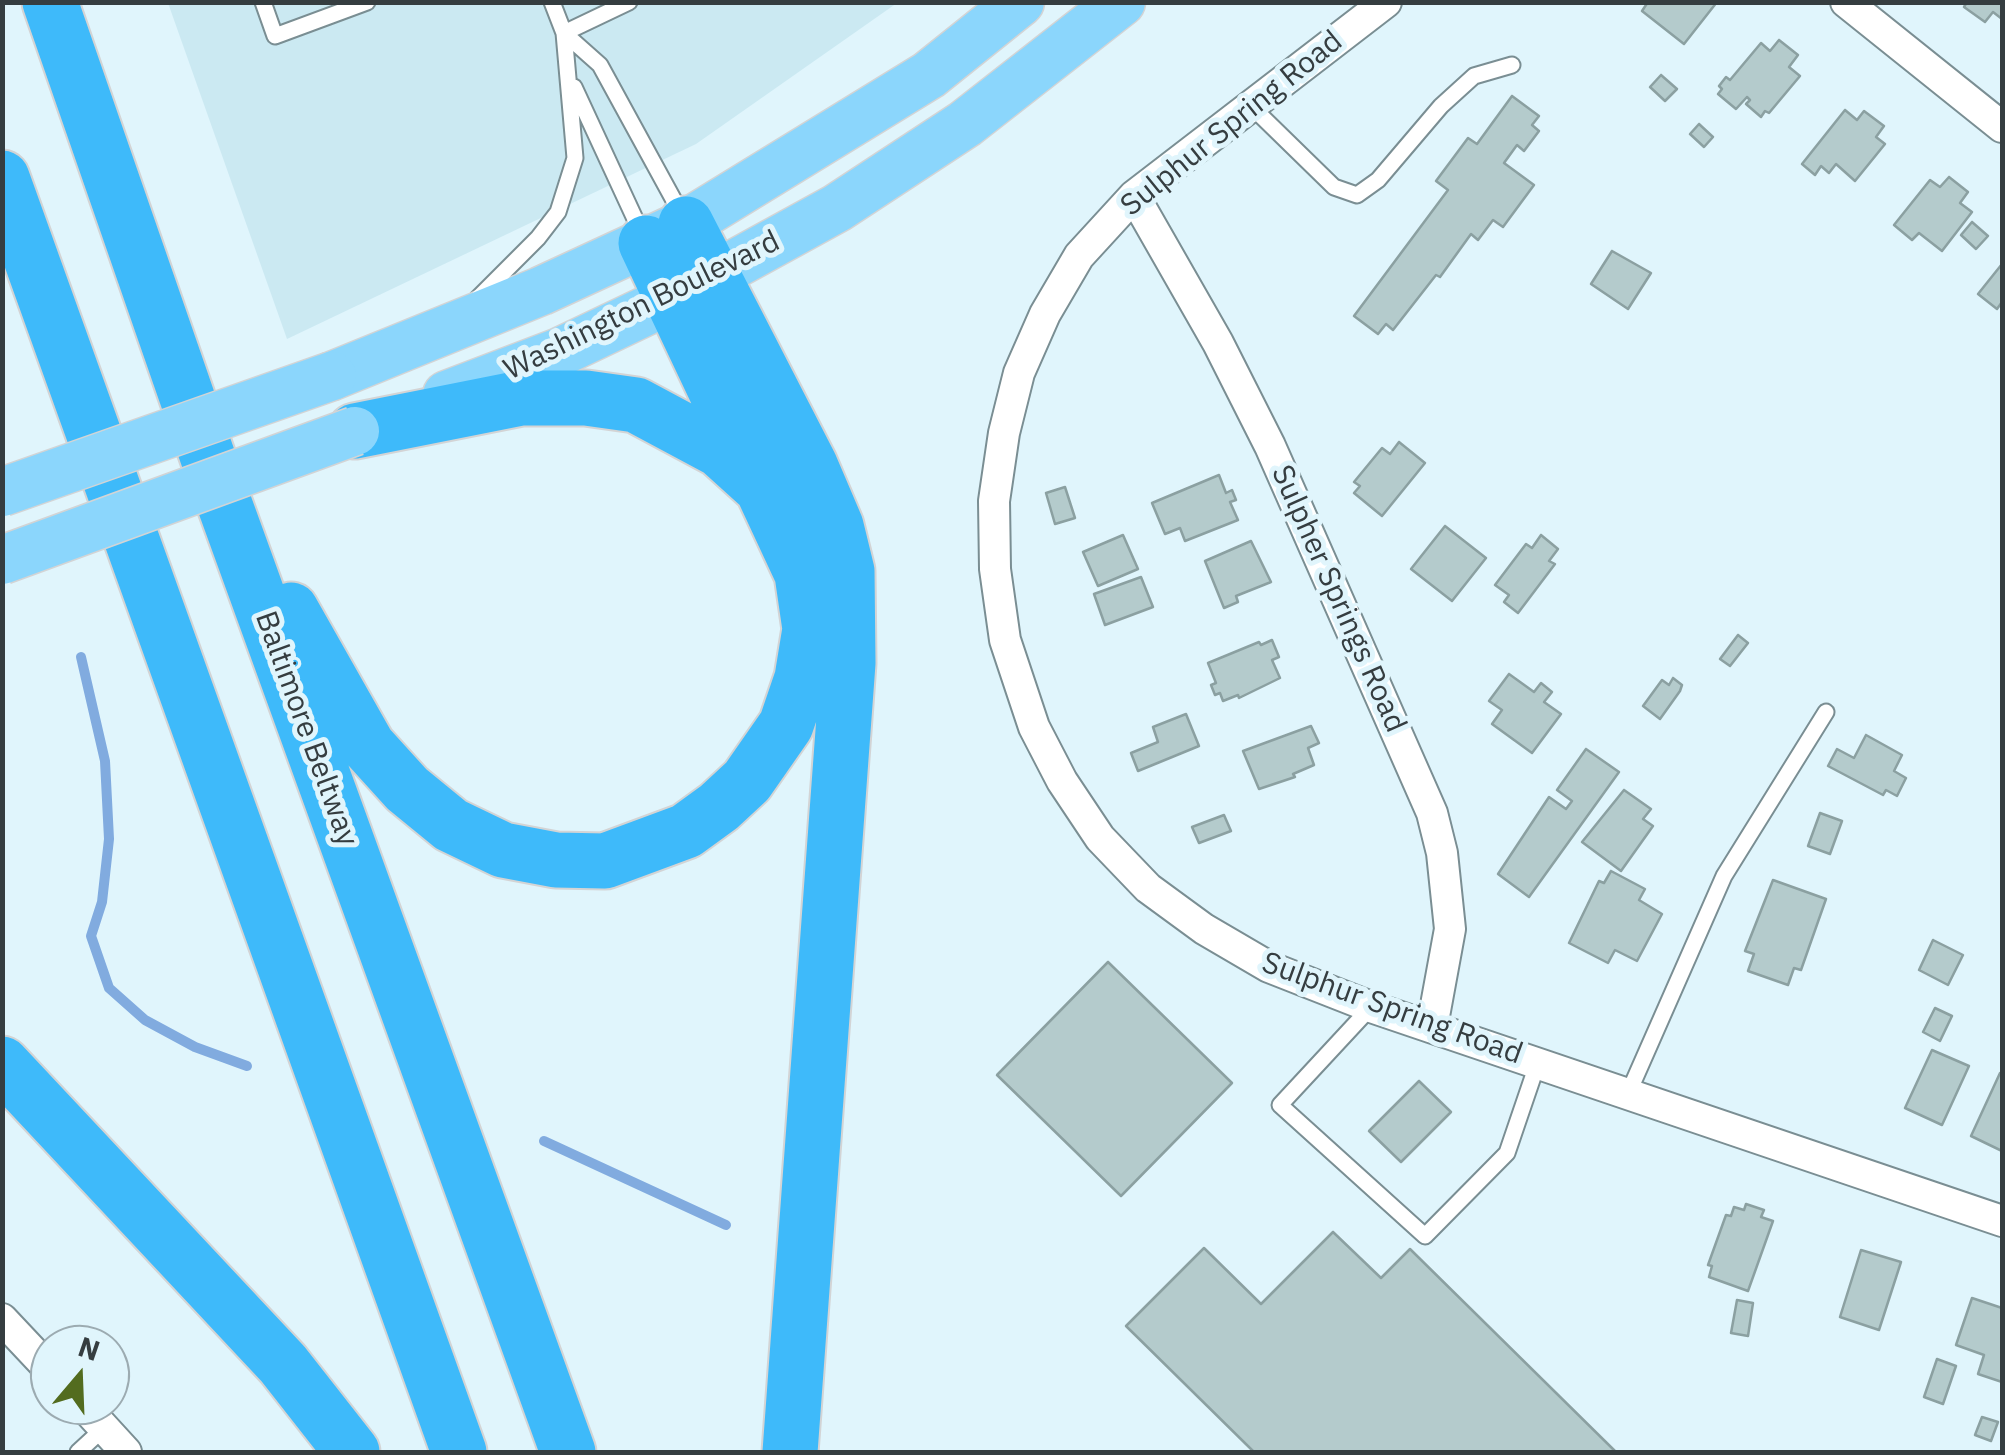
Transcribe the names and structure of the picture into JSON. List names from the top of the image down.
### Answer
{
  "streets": {
    "highway": ["Baltimore Beltway"],
    "main road": ["Washington Boulevard"],
    "street": ["Sulphur Spring Road", "Sulpher Springs Road"]
  },
  "crossings": [
    ["Sulphur Spring Road", "Sulpher Springs Road"]
  ],
  "north": "top"
}
